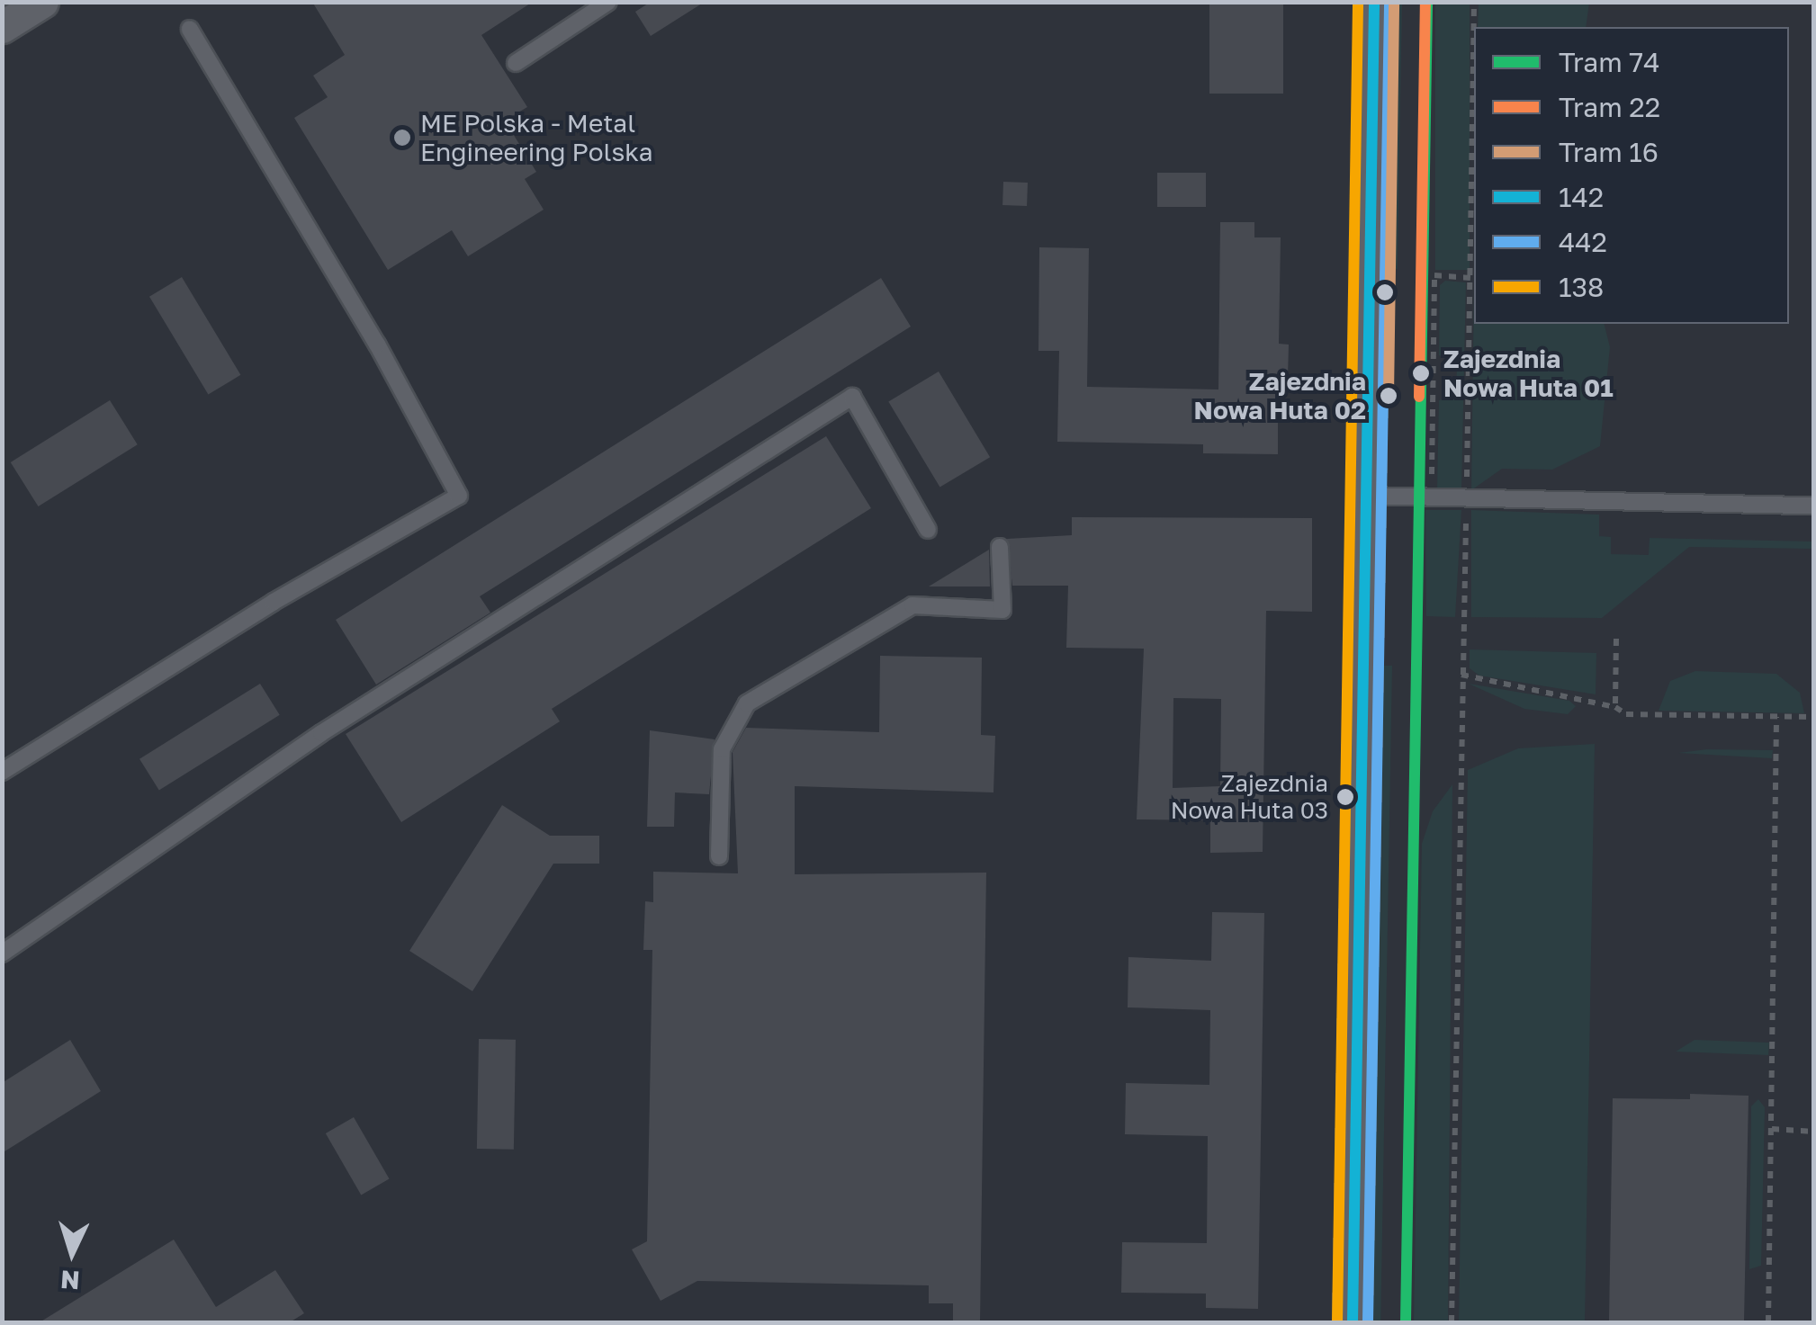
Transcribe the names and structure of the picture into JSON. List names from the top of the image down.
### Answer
{
  "places": [
    "ME Polska - Metal Engineering Polska",
    "Zajezdnia Nowa Huta 01",
    "Zajezdnia Nowa Huta 02",
    "Zajezdnia Nowa Huta 03"
  ],
  "lines": [
    "tram line 74",
    "tram line 22",
    "tram line 16",
    "transit line 142",
    "transit line 442",
    "transit line 138"
  ],
  "legend": [
    "Tram 74",
    "Tram 22",
    "Tram 16",
    "142",
    "442",
    "138"
  ],
  "north": "bottom"
}
